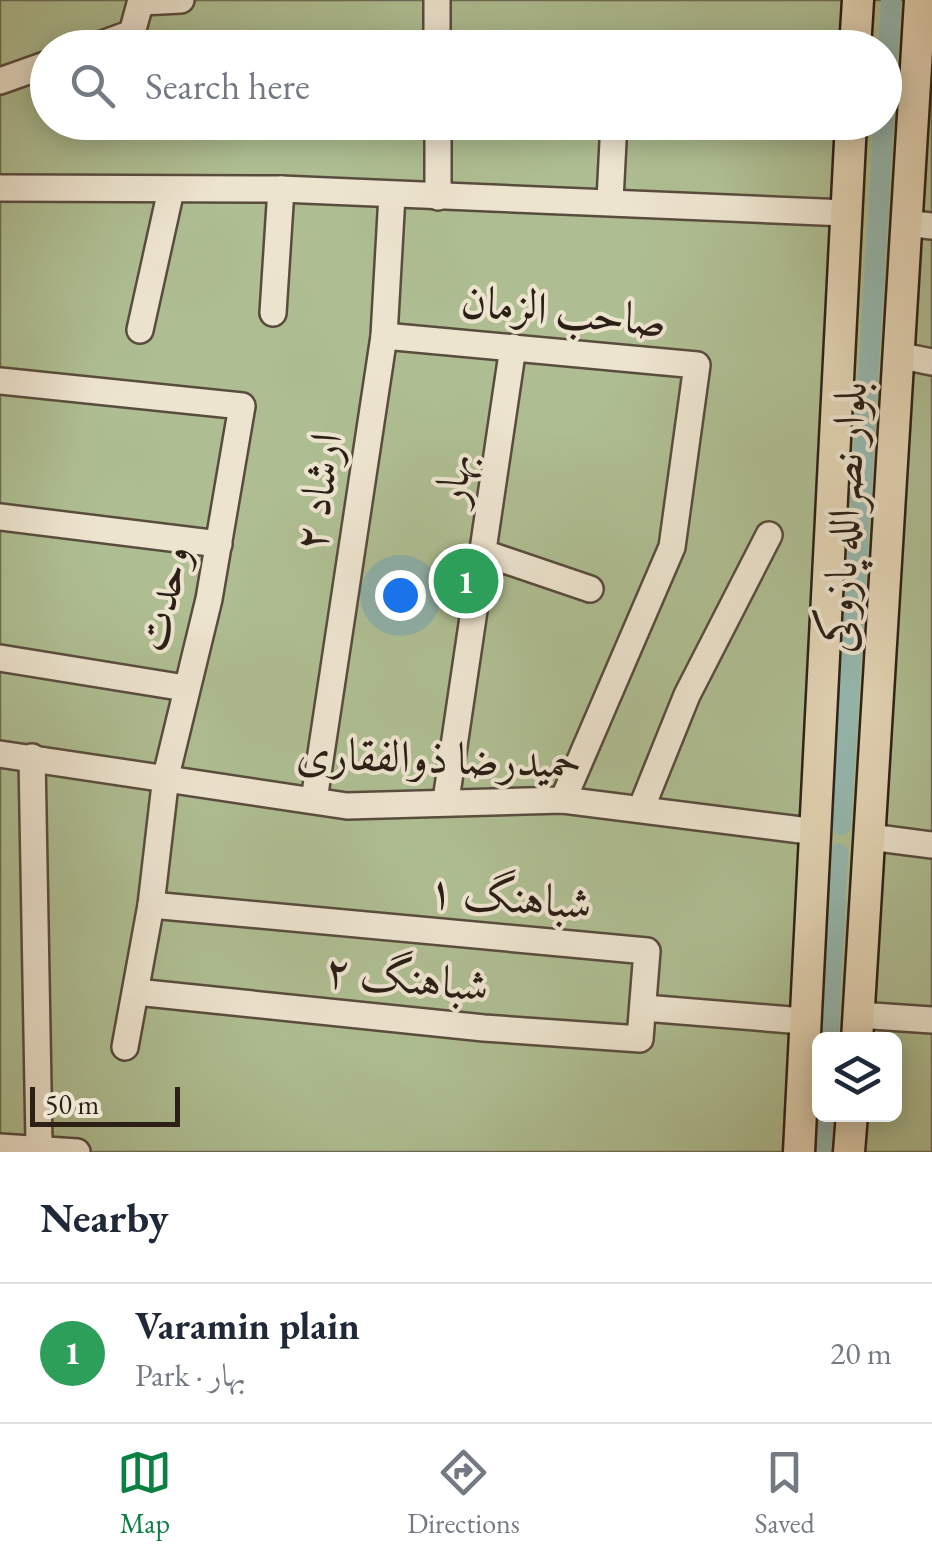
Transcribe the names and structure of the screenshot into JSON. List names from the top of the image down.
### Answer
{
  "streets": {
    "main road": ["بلوار نصرالله پازوکی"],
    "street": [
      "صاحب الزمان",
      "بهار",
      "ارشاد ۲",
      "وحدت",
      "حمیدرضا ذوالفقاری",
      "شباهنگ ۱",
      "شباهنگ ۲"
    ]
  },
  "crossings": [
    ["صاحب الزمان", "بهار"],
    ["صاحب الزمان", "ارشاد ۲"],
    ["صاحب الزمان", "حمیدرضا ذوالفقاری"],
    ["بهار", "حمیدرضا ذوالفقاری"],
    ["ارشاد ۲", "حمیدرضا ذوالفقاری"],
    ["بلوار نصرالله پازوکی", "حمیدرضا ذوالفقاری"],
    ["وحدت", "حمیدرضا ذوالفقاری"],
    ["وحدت", "شباهنگ ۱"],
    ["وحدت", "شباهنگ ۲"],
    ["شباهنگ ۱", "شباهنگ ۲"]
  ],
  "scale_bar": "50 m",
  "page": {
    "search": "Search here",
    "pins": "1",
    "scale": "50 m",
    "heading": "Nearby",
    "list": [
      {
        "mark": "1",
        "name": "Varamin plain",
        "note": "Park · بهار",
        "value": "20 m"
      }
    ],
    "nav": ["Map", "Directions", "Saved"]
  }
}
